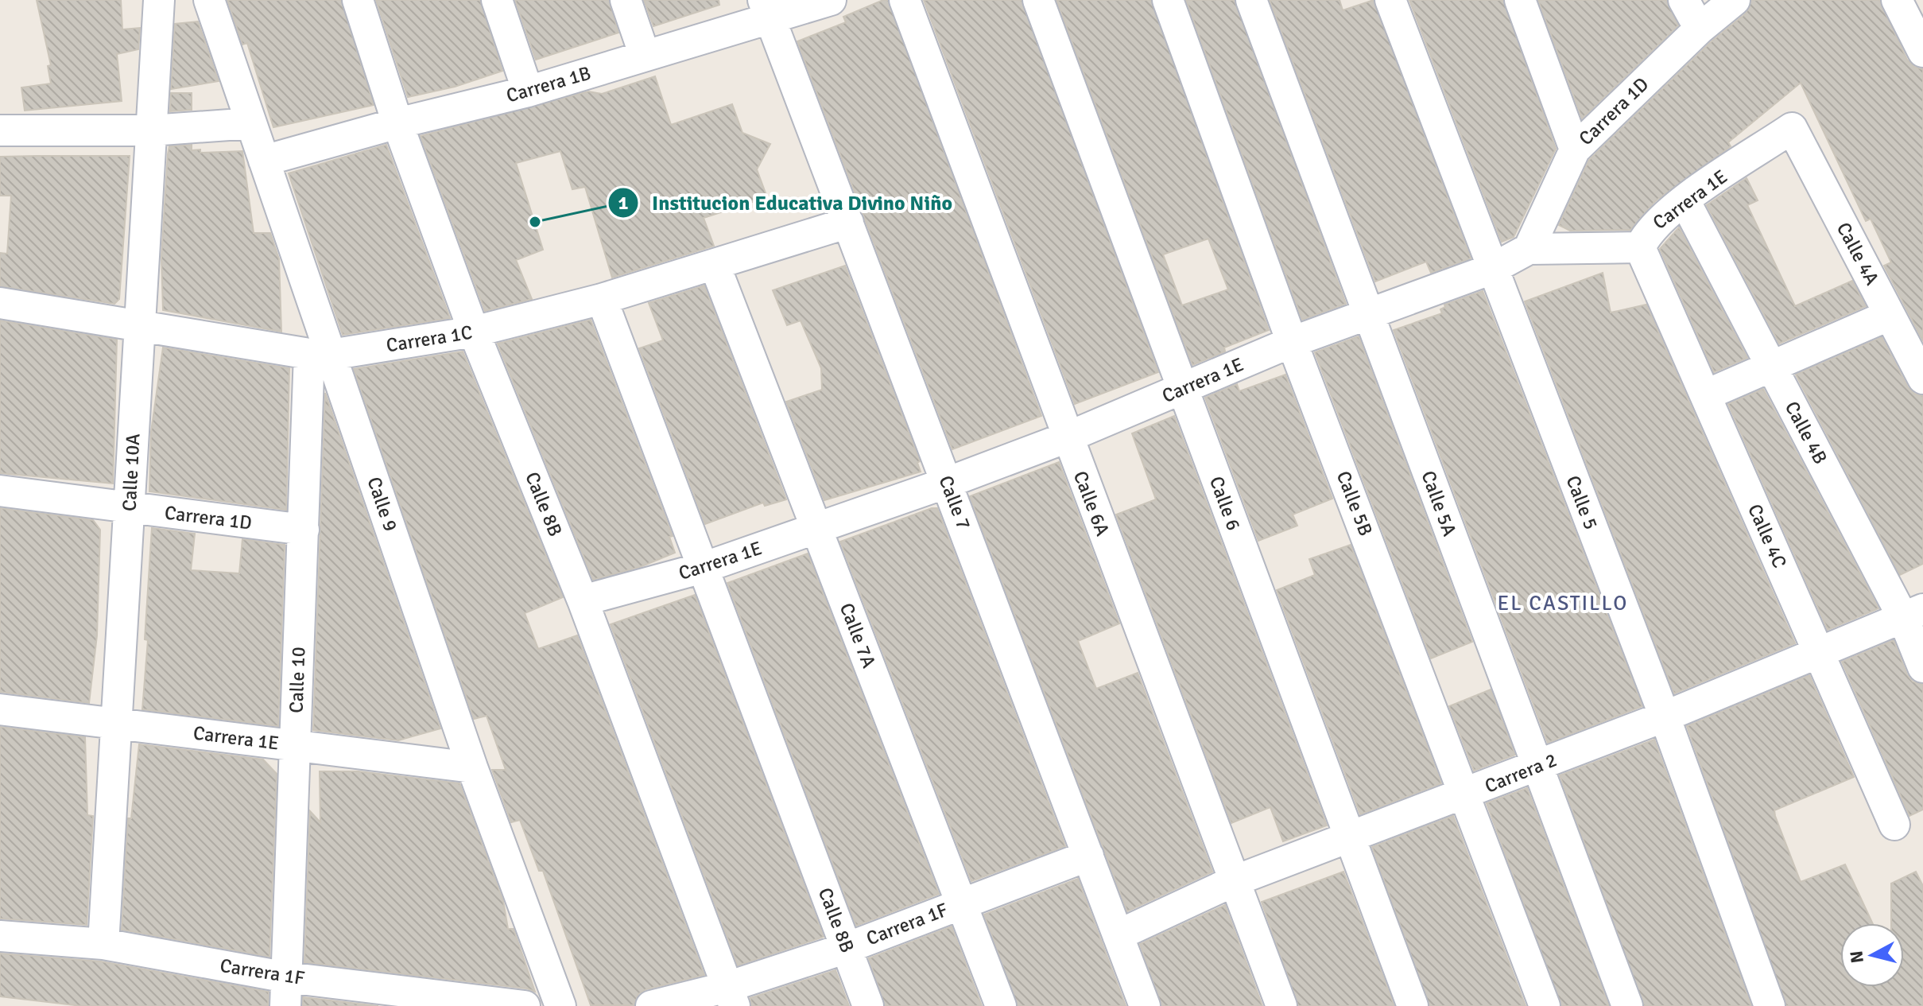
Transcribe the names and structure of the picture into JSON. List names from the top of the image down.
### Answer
{
  "streets": {
    "street": [
      "Carrera 1B",
      "Carrera 1D",
      "Carrera 1E",
      "Calle 4A",
      "Carrera 1C",
      "Calle 4B",
      "Calle 10A",
      "Calle 7",
      "Calle 5",
      "Calle 6A",
      "Calle 6",
      "Calle 5B",
      "Calle 5A",
      "Calle 9",
      "Calle 8B",
      "Calle 4C",
      "Calle 7A",
      "Calle 10",
      "Carrera 2",
      "Carrera 1F"
    ]
  },
  "crossings": [
    ["Carrera 1B", "Calle 7"],
    ["Carrera 1B", "Calle 9"],
    ["Carrera 1B", "Calle 8B"],
    ["Carrera 1D", "Carrera 1E"],
    ["Carrera 1D", "Calle 10A"],
    ["Carrera 1D", "Calle 10"],
    ["Carrera 1E", "Calle 4A"],
    ["Carrera 1E", "Calle 4B"],
    ["Carrera 1E", "Calle 10A"],
    ["Carrera 1E", "Calle 7"],
    ["Carrera 1E", "Calle 5"],
    ["Carrera 1E", "Calle 6A"],
    ["Carrera 1E", "Calle 6"],
    ["Carrera 1E", "Calle 5B"],
    ["Carrera 1E", "Calle 5A"],
    ["Carrera 1E", "Calle 9"],
    ["Carrera 1E", "Calle 8B"],
    ["Carrera 1E", "Calle 4C"],
    ["Carrera 1E", "Calle 7A"],
    ["Carrera 1E", "Calle 10"],
    ["Carrera 1C", "Calle 10A"],
    ["Carrera 1C", "Calle 7"],
    ["Carrera 1C", "Calle 9"],
    ["Carrera 1C", "Calle 8B"],
    ["Carrera 1C", "Calle 7A"],
    ["Carrera 1C", "Calle 10"],
    ["Calle 4B", "Carrera 2"],
    ["Calle 10A", "Carrera 1F"],
    ["Calle 7", "Carrera 2"],
    ["Calle 7", "Carrera 1F"],
    ["Calle 5", "Carrera 2"],
    ["Calle 6A", "Carrera 2"],
    ["Calle 6", "Carrera 2"],
    ["Calle 5B", "Carrera 2"],
    ["Calle 5A", "Carrera 2"],
    ["Calle 9", "Calle 10"],
    ["Calle 8B", "Carrera 1F"],
    ["Calle 4C", "Carrera 2"],
    ["Calle 7A", "Carrera 1F"],
    ["Calle 10", "Carrera 1F"]
  ],
  "districts": ["EL CASTILLO"],
  "places": ["Institucion Educativa Divino Niño"],
  "north": "left"
}
